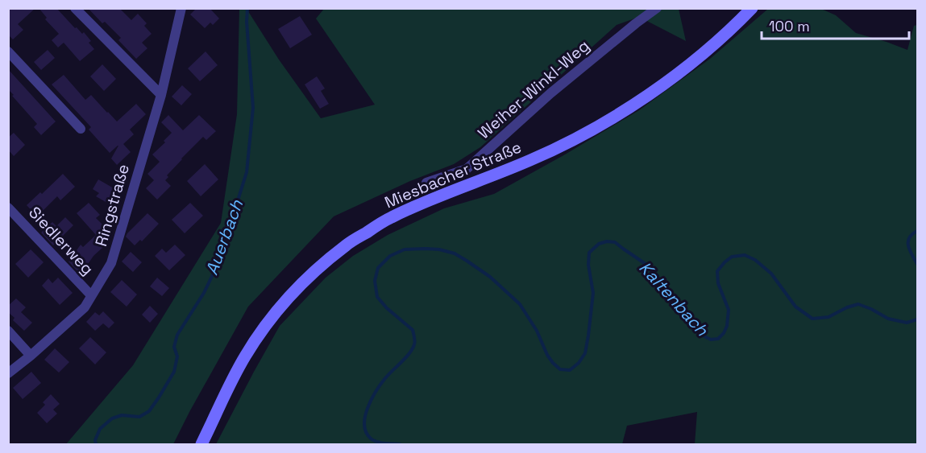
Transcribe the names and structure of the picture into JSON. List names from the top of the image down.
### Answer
{
  "streets": {
    "main road": ["Miesbacher Straße"],
    "street": ["Weiher-Winkl-Weg", "Ringstraße", "Siedlerweg"]
  },
  "crossings": [
    ["Ringstraße", "Siedlerweg"]
  ],
  "water": ["Auerbach", "Kaltenbach"],
  "scale_bar": "100 m"
}
